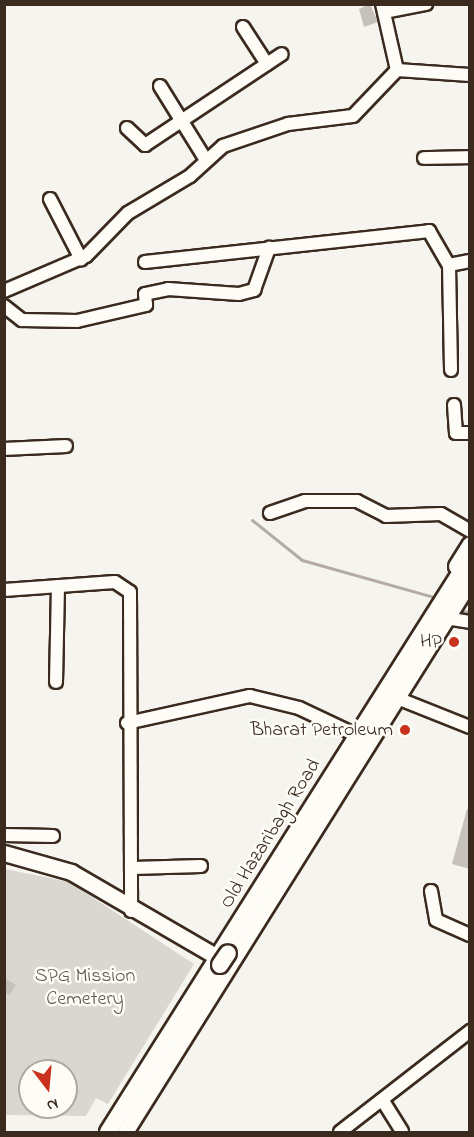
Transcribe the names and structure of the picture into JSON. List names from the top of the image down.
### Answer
{
  "streets": {
    "main road": ["Old Hazaribagh Road"]
  },
  "parks": ["SPG Mission Cemetery"],
  "places": ["HP", "Bharat Petroleum"],
  "north": "bottom"
}
